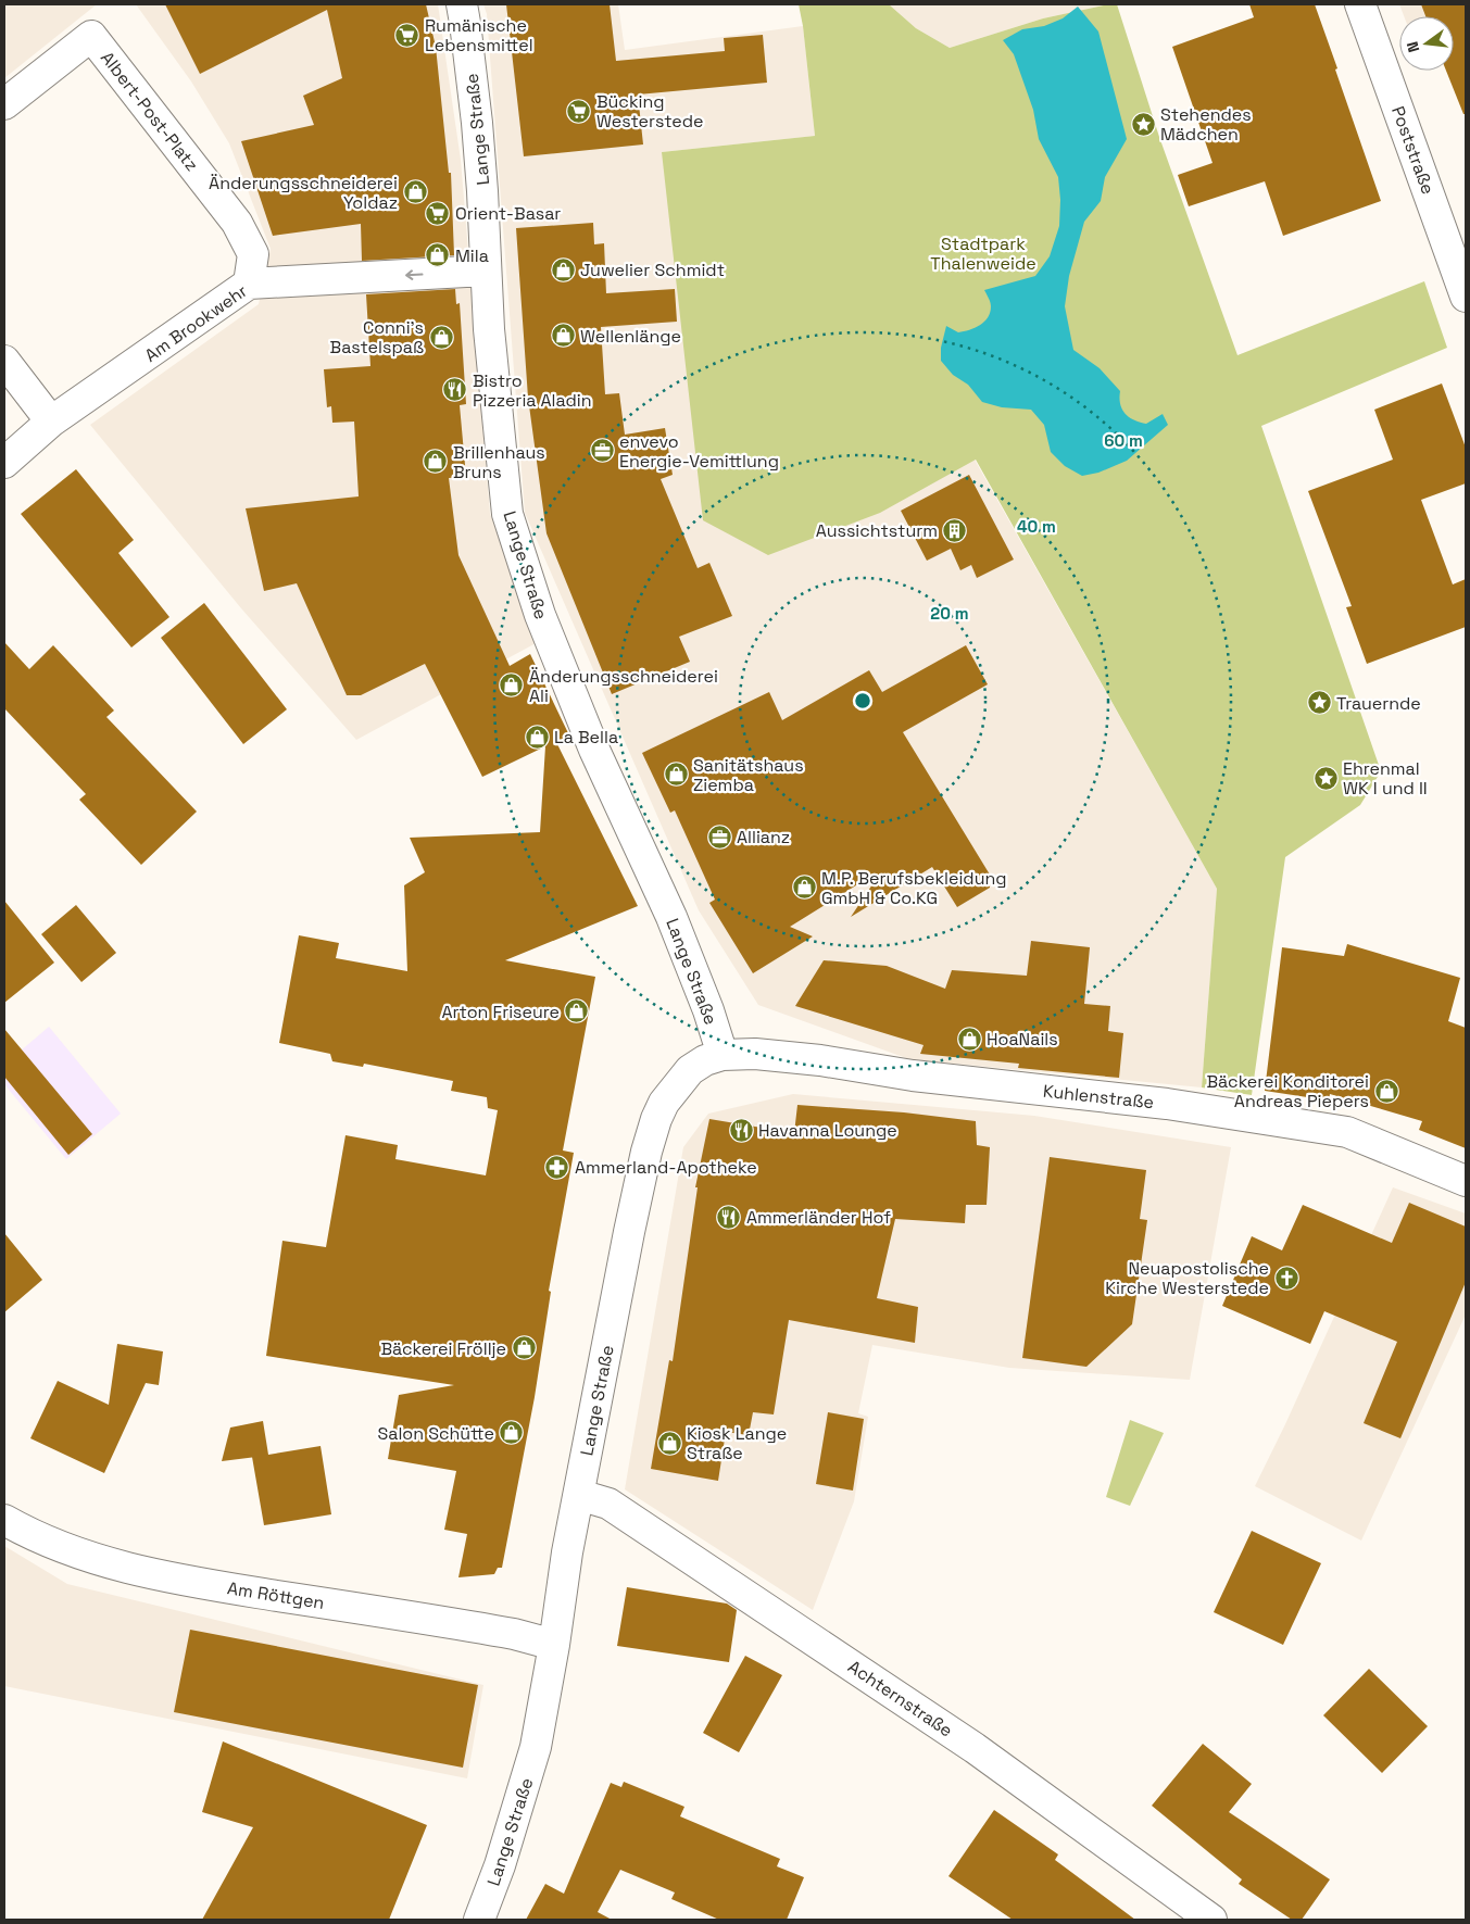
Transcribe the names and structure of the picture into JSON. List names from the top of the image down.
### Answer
{
  "streets": {
    "street": [
      "Albert-Post-Platz",
      "Lange Straße",
      "Poststraße",
      "Am Brookwehr",
      "Kuhlenstraße",
      "Am Röttgen",
      "Achternstraße"
    ]
  },
  "crossings": [
    ["Albert-Post-Platz", "Am Brookwehr"],
    ["Lange Straße", "Am Brookwehr"],
    ["Lange Straße", "Kuhlenstraße"],
    ["Lange Straße", "Am Röttgen"],
    ["Lange Straße", "Achternstraße"]
  ],
  "one_way": ["Am Brookwehr"],
  "parks": ["Stadtpark Thalenweide"],
  "places": {
    "supermarket": ["Rumänische Lebensmittel", "Bücking Westerstede", "Orient-Basar"],
    "place": ["Stehendes Mädchen", "Trauernde", "Ehrenmal WK I und II"],
    "shop": [
      "Änderungsschneiderei Yoldaz",
      "Mila",
      "Juwelier Schmidt",
      "Wellenlänge",
      "Conni's Bastelspaß",
      "Brillenhaus Bruns",
      "Änderungsschneiderei Ali",
      "La Bella",
      "Sanitätshaus Ziemba",
      "M.P. Berufsbekleidung GmbH & Co.KG",
      "Arton Friseure",
      "HoaNails",
      "Bäckerei Konditorei Andreas Piepers",
      "Bäckerei Fröllje",
      "Salon Schütte",
      "Kiosk Lange Straße"
    ],
    "restaurant": ["Bistro Pizzeria Aladin", "Havanna Lounge", "Ammerländer Hof"],
    "office": ["envevo Energie-Vemittlung", "Allianz"],
    "building": ["Aussichtsturm"],
    "pharmacy": ["Ammerland-Apotheke"],
    "church": ["Neuapostolische Kirche Westerstede"]
  },
  "north": "left",
  "rings": ["60 m", "40 m", "20 m"]
}
